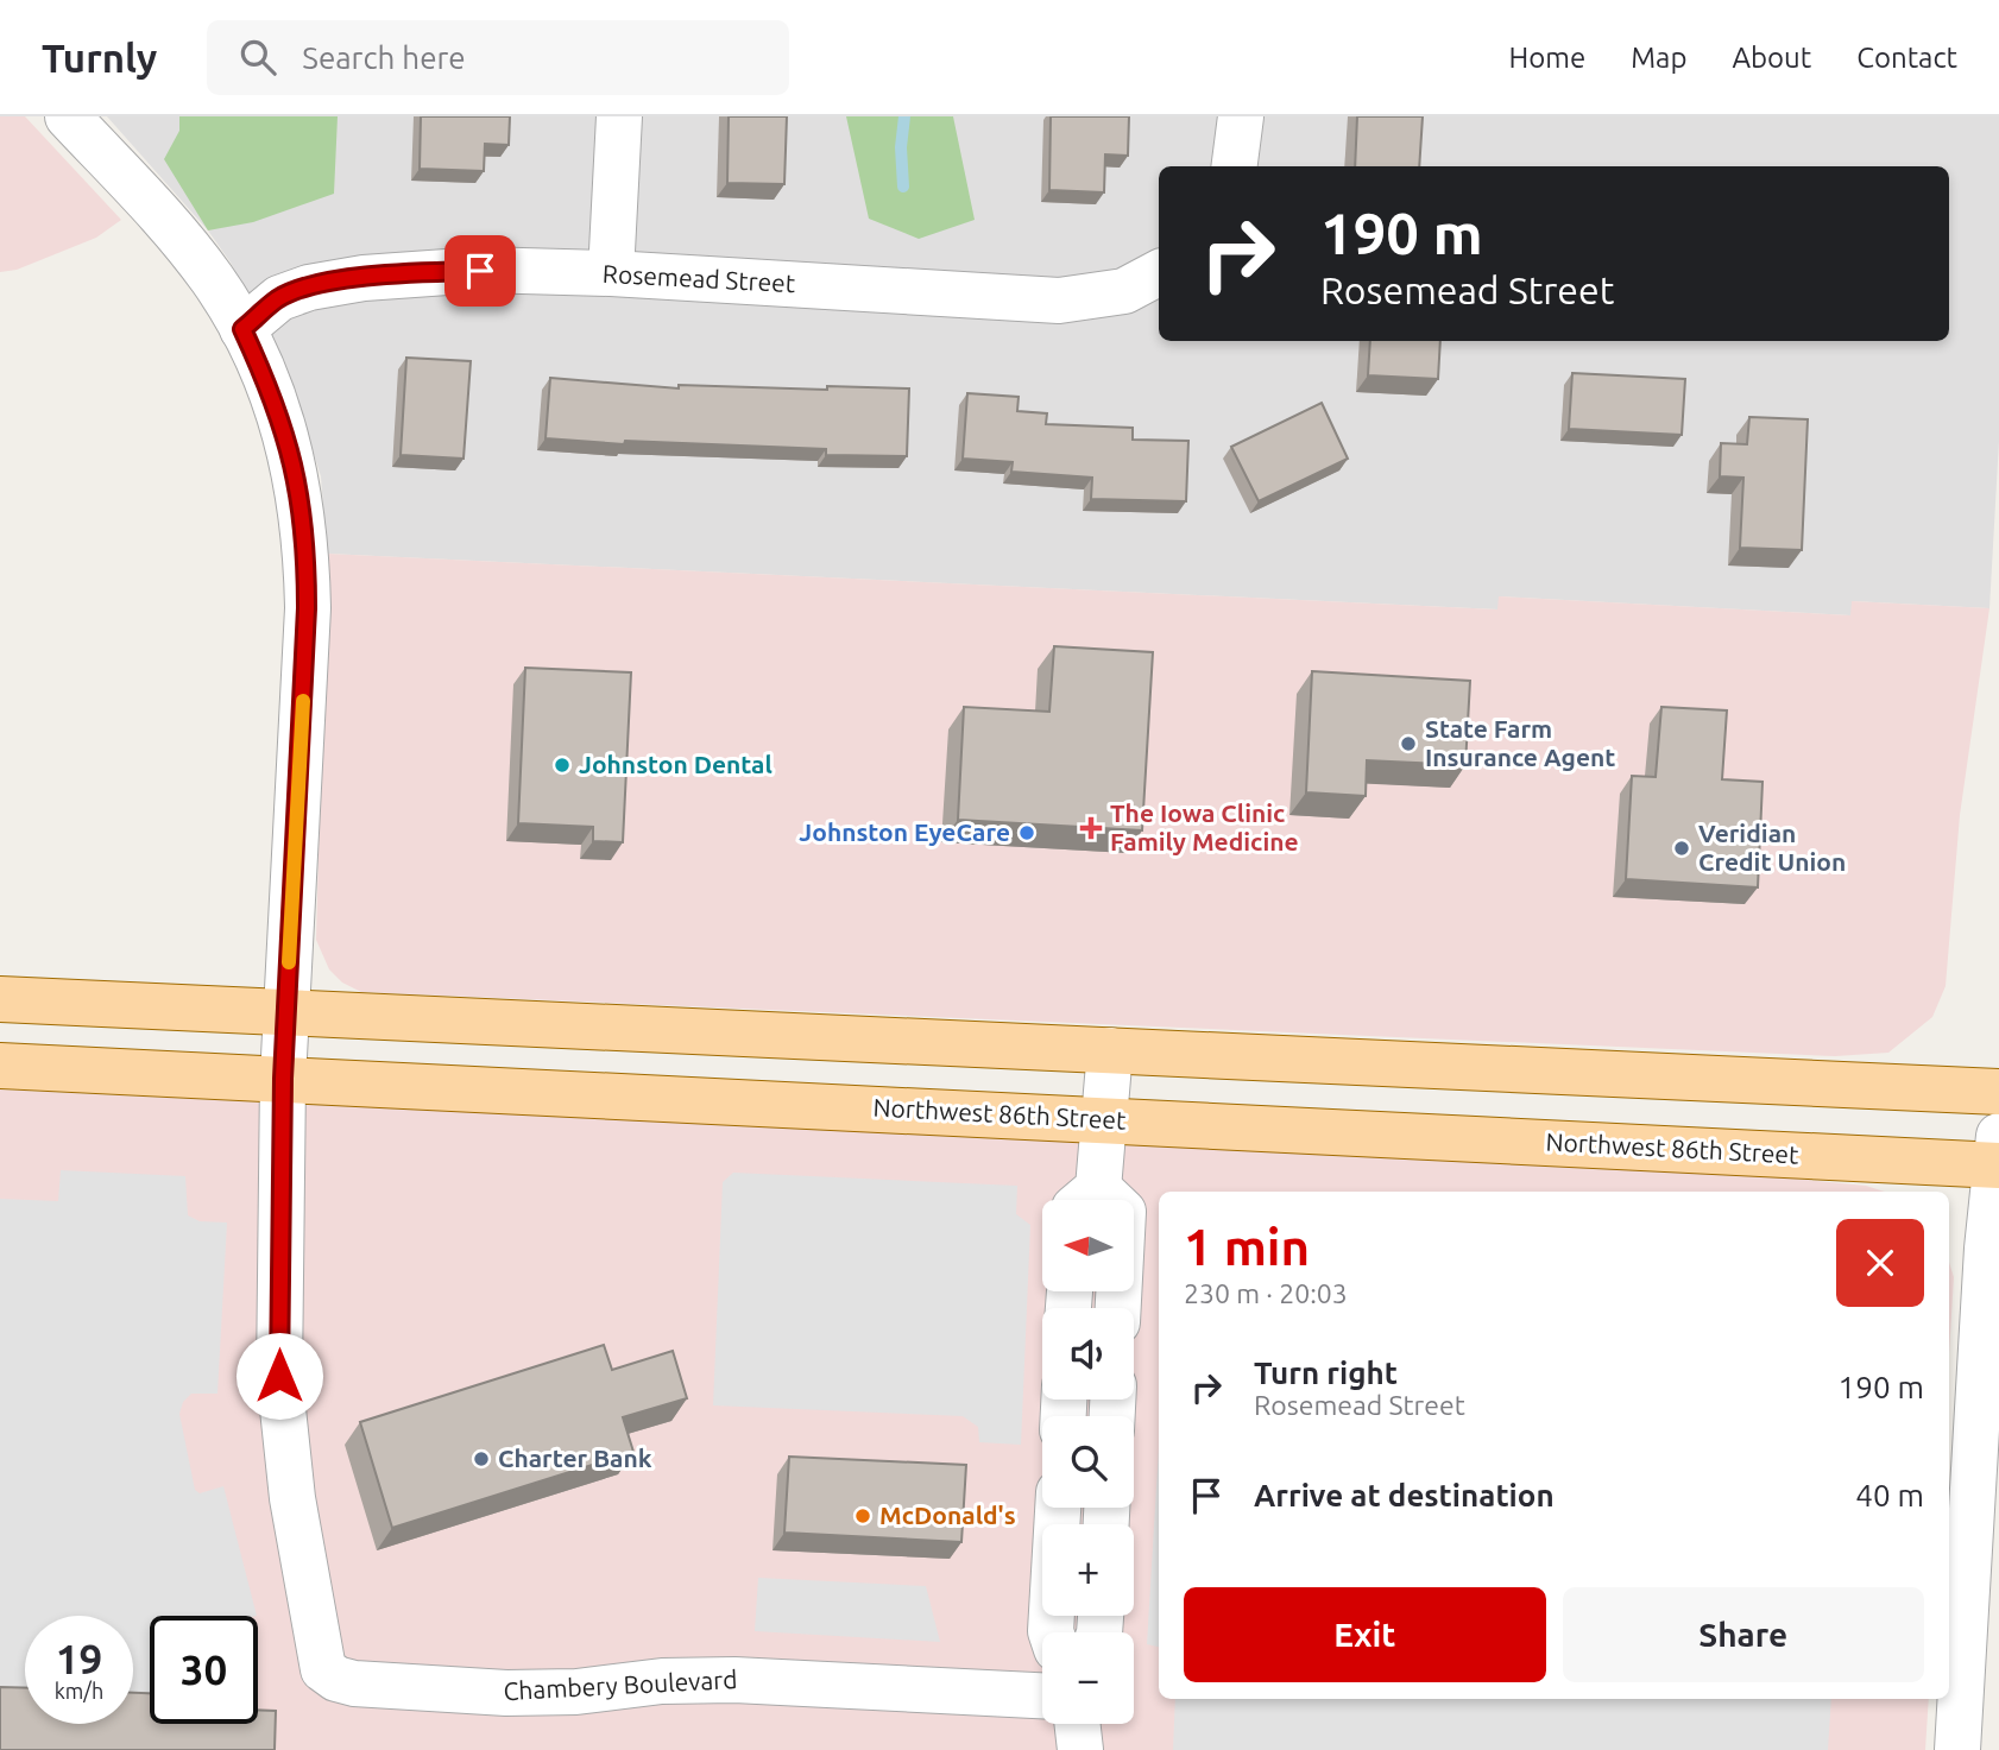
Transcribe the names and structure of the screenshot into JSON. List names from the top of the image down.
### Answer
{
  "streets": {
    "main road": ["Northwest 86th Street"],
    "street": ["Rosemead Street", "Chambery Boulevard"]
  },
  "crossings": [
    ["Rosemead Street", "Chambery Boulevard"],
    ["Northwest 86th Street", "Chambery Boulevard"]
  ],
  "places": {
    "other": [
      "State Farm Insurance Agent",
      "Johnston Dental",
      "Johnston EyeCare",
      "Veridian Credit Union",
      "Charter Bank",
      "McDonald's"
    ],
    "health": ["The Iowa Clinic Family Medicine"]
  },
  "north": "left",
  "page": {
    "header": "Turnly",
    "search": "Search here",
    "nav": [
      "Home",
      "Map",
      "About",
      "Contact"
    ],
    "turn": ["190 m", "Rosemead Street"],
    "heading": ["1 min", "230 m · 20:03"],
    "map_buttons": ["+", "−"],
    "list": [
      {
        "name": "Turn right",
        "note": "Rosemead Street",
        "value": "190 m"
      },
      {
        "name": "Arrive at destination",
        "value": "40 m"
      }
    ],
    "buttons": ["Exit", "Share"],
    "speed": "19 km/h",
    "limit": "30"
  }
}
